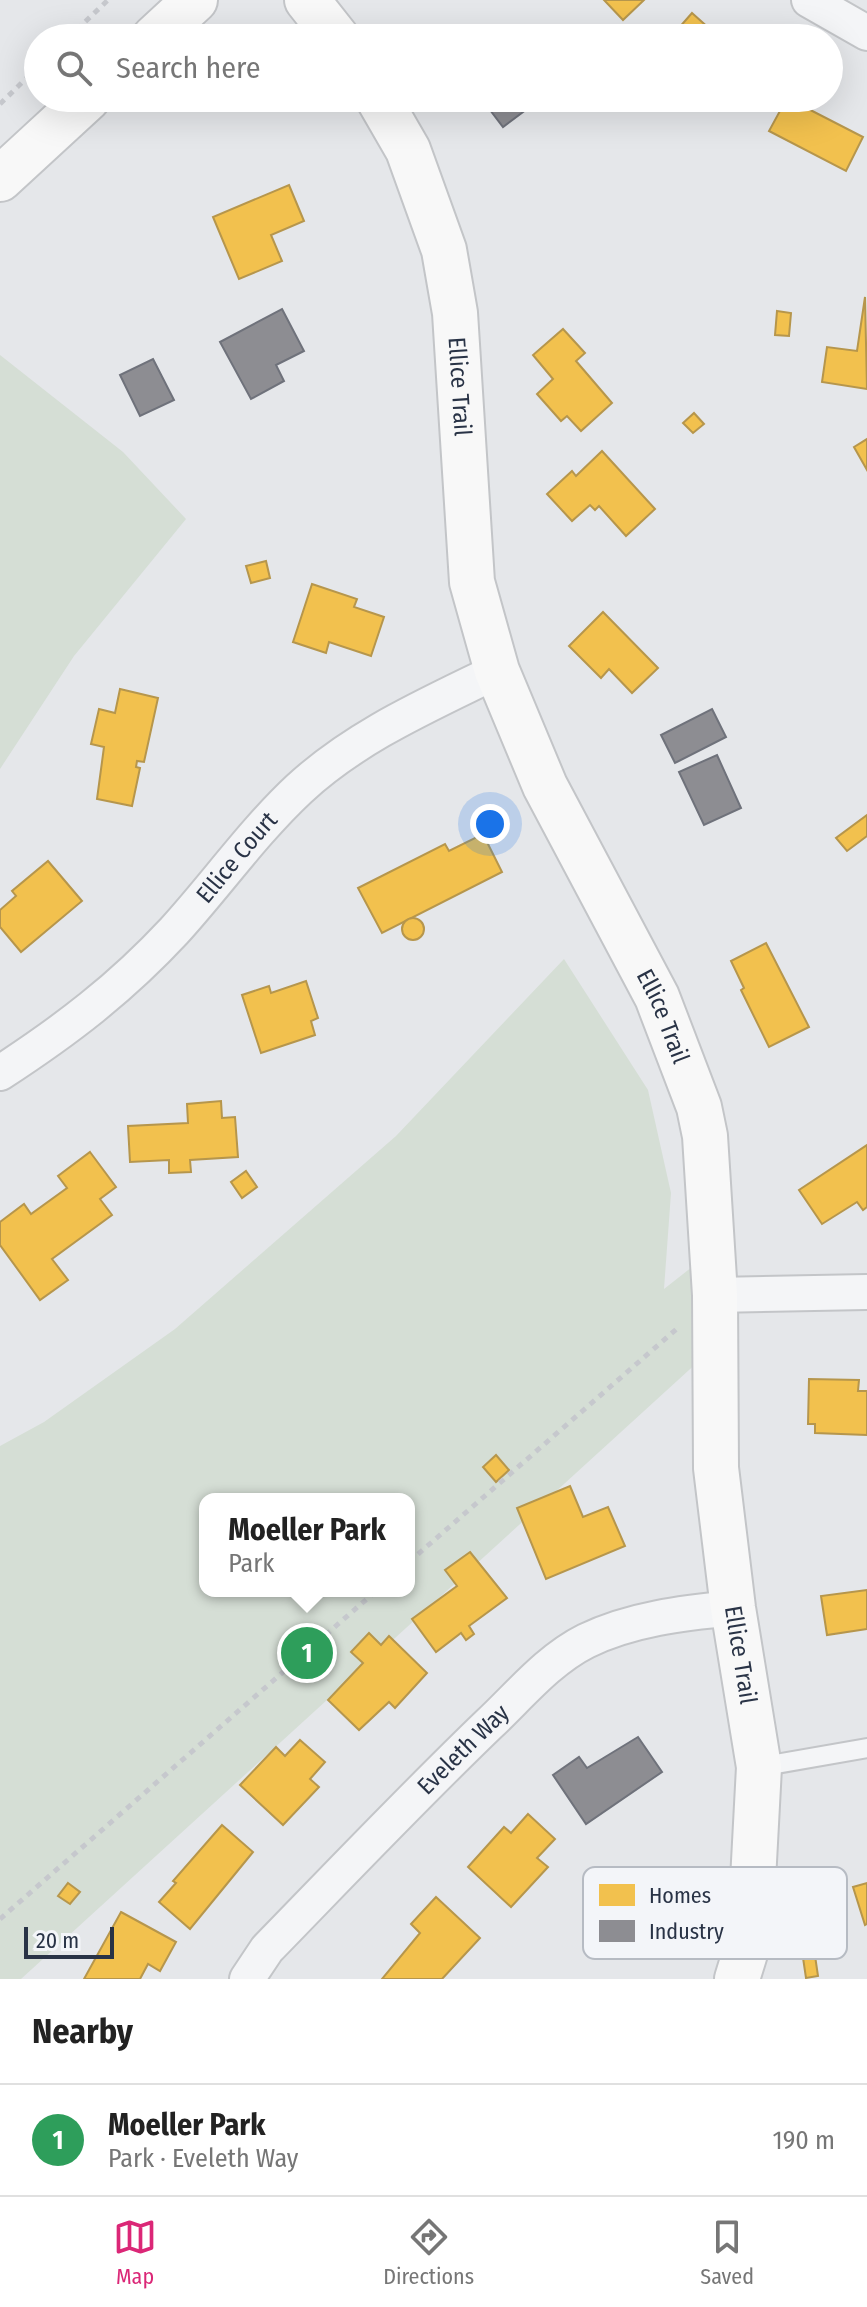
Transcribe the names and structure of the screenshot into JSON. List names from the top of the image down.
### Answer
{
  "streets": {
    "street": ["Ellice Trail", "Ellice Court", "Eveleth Way"]
  },
  "crossings": [
    ["Ellice Trail", "Ellice Court"],
    ["Ellice Trail", "Eveleth Way"]
  ],
  "legend": ["Homes", "Industry"],
  "scale_bar": "20 m",
  "page": {
    "search": "Search here",
    "popup": ["Moeller Park", "Park"],
    "pins": "1",
    "scale": "20 m",
    "heading": "Nearby",
    "list": [
      {
        "mark": "1",
        "name": "Moeller Park",
        "note": "Park · Eveleth Way",
        "value": "190 m"
      }
    ],
    "nav": ["Map", "Directions", "Saved"]
  }
}
